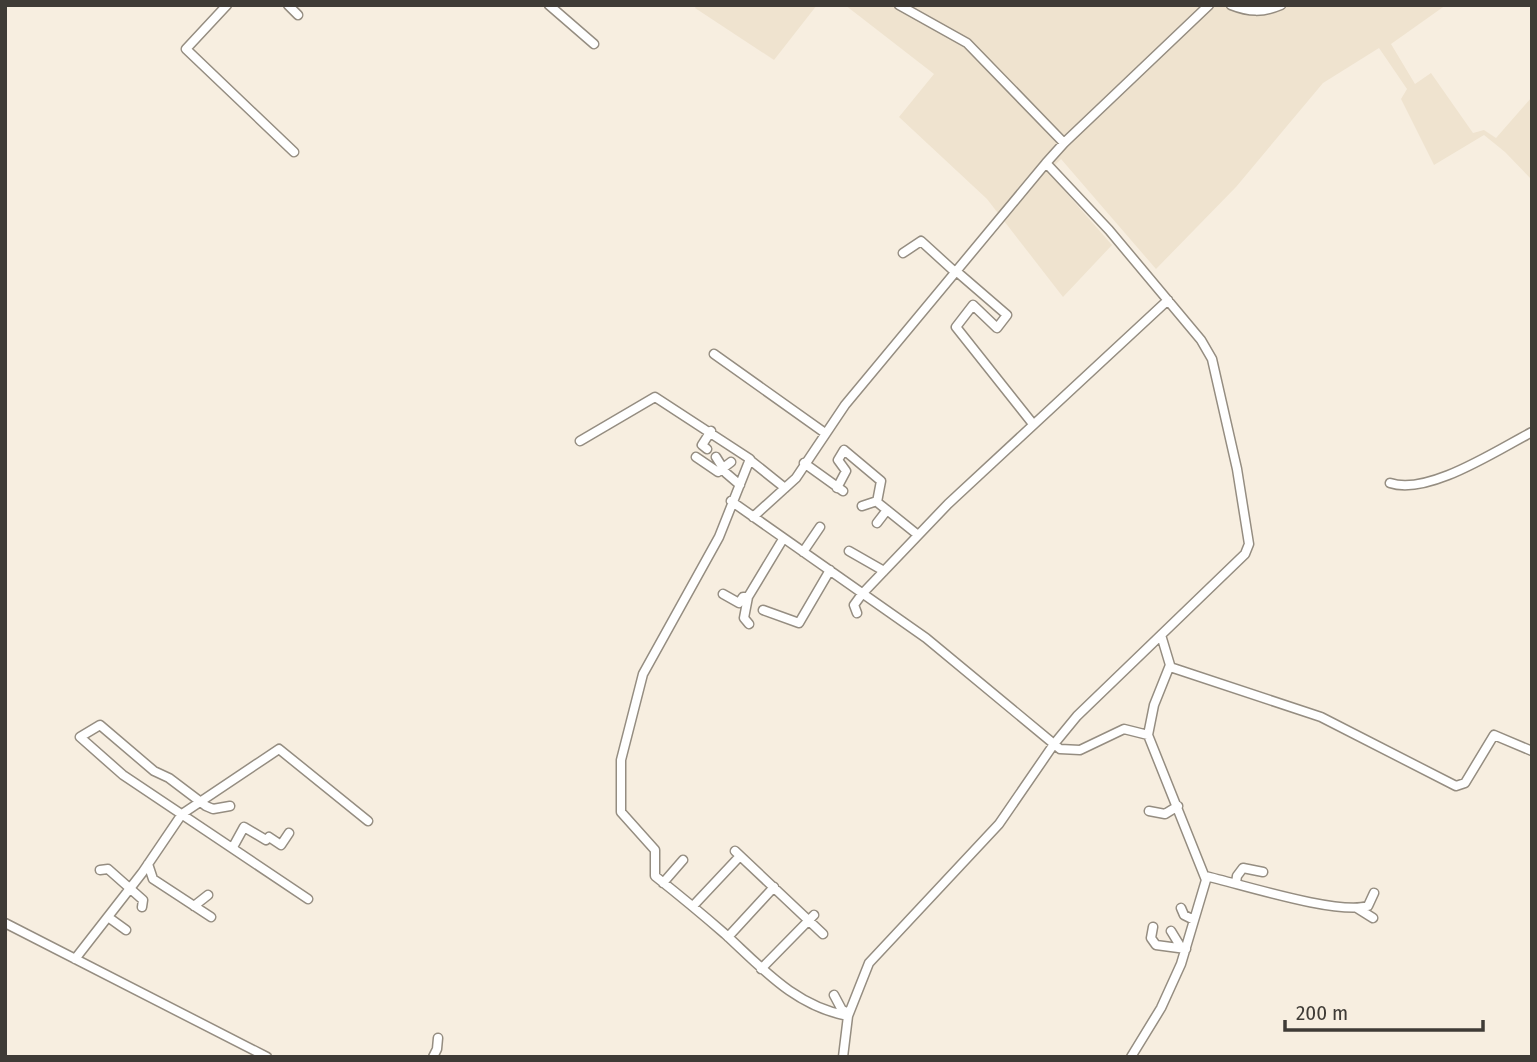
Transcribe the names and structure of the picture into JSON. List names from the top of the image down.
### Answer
{
  "scale_bar": "200 m"
}
